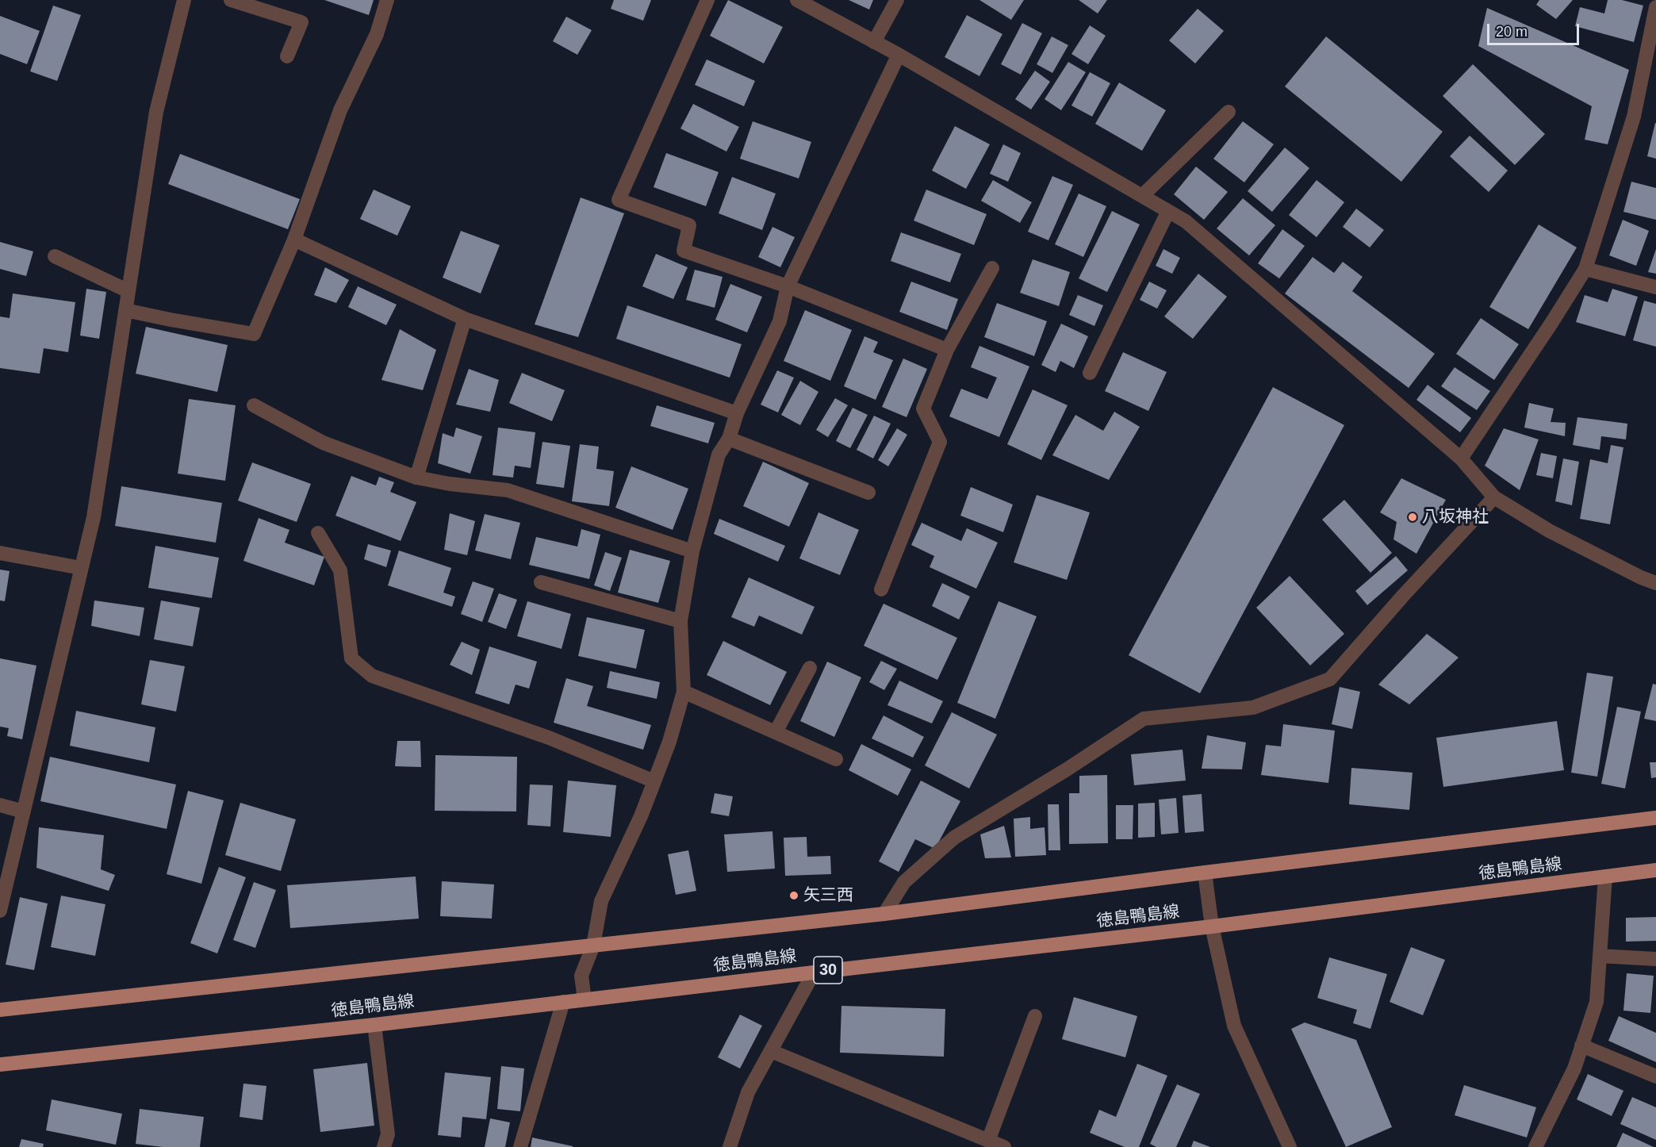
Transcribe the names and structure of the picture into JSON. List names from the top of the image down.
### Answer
{
  "streets": {
    "main road": ["徳島鴨島線", "30"]
  },
  "places": ["八坂神社", "矢三西"],
  "scale_bar": "20 m"
}
